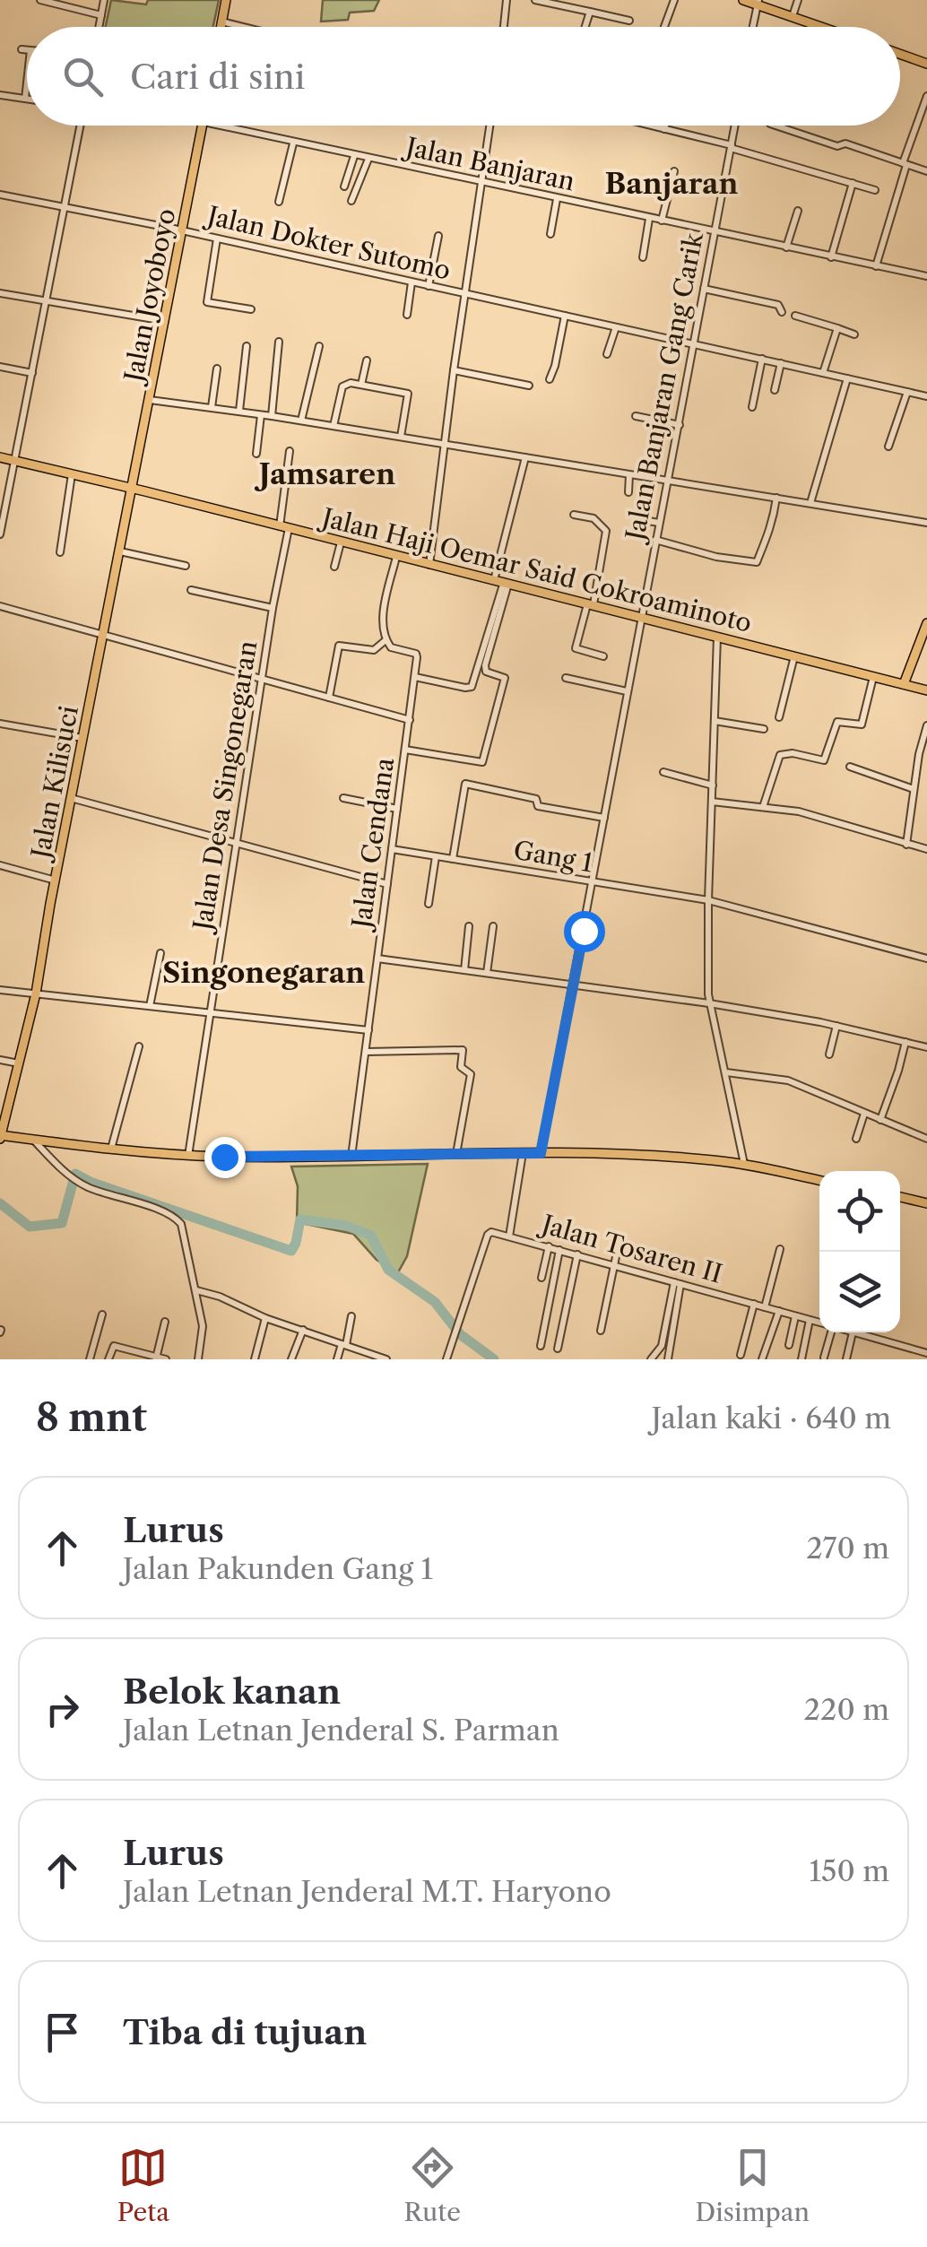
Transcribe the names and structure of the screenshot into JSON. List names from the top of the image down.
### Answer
{
  "streets": {
    "main road": ["Jalan Joyoboyo", "Jalan Haji Oemar Said Cokroaminoto", "Jalan Kilisuci"],
    "street": [
      "Jalan Banjaran",
      "Jalan Dokter Sutomo",
      "Jalan Banjaran Gang Carik",
      "Jalan Desa Singonegaran",
      "Jalan Cendana",
      "Gang 1",
      "Jalan Tosaren II"
    ]
  },
  "crossings": [
    ["Jalan Banjaran", "Jalan Banjaran Gang Carik"],
    ["Jalan Dokter Sutomo", "Jalan Joyoboyo"],
    ["Jalan Dokter Sutomo", "Jalan Banjaran Gang Carik"],
    ["Jalan Joyoboyo", "Jalan Haji Oemar Said Cokroaminoto"],
    ["Jalan Joyoboyo", "Jalan Kilisuci"],
    ["Jalan Banjaran Gang Carik", "Jalan Haji Oemar Said Cokroaminoto"],
    ["Jalan Banjaran Gang Carik", "Gang 1"],
    ["Jalan Haji Oemar Said Cokroaminoto", "Jalan Kilisuci"],
    ["Jalan Haji Oemar Said Cokroaminoto", "Jalan Desa Singonegaran"],
    ["Jalan Cendana", "Gang 1"]
  ],
  "districts": ["Banjaran", "Jamsaren", "Singonegaran"],
  "page": {
    "search": "Cari di sini",
    "heading": ["8 mnt", "Jalan kaki · 640 m"],
    "list": [
      ["Lurus", "Jalan Pakunden Gang 1", "270 m"],
      ["Belok kanan", "Jalan Letnan Jenderal S. Parman", "220 m"],
      ["Lurus", "Jalan Letnan Jenderal M.T. Haryono", "150 m"],
      "Tiba di tujuan"
    ],
    "nav": ["Peta", "Rute", "Disimpan"]
  }
}
